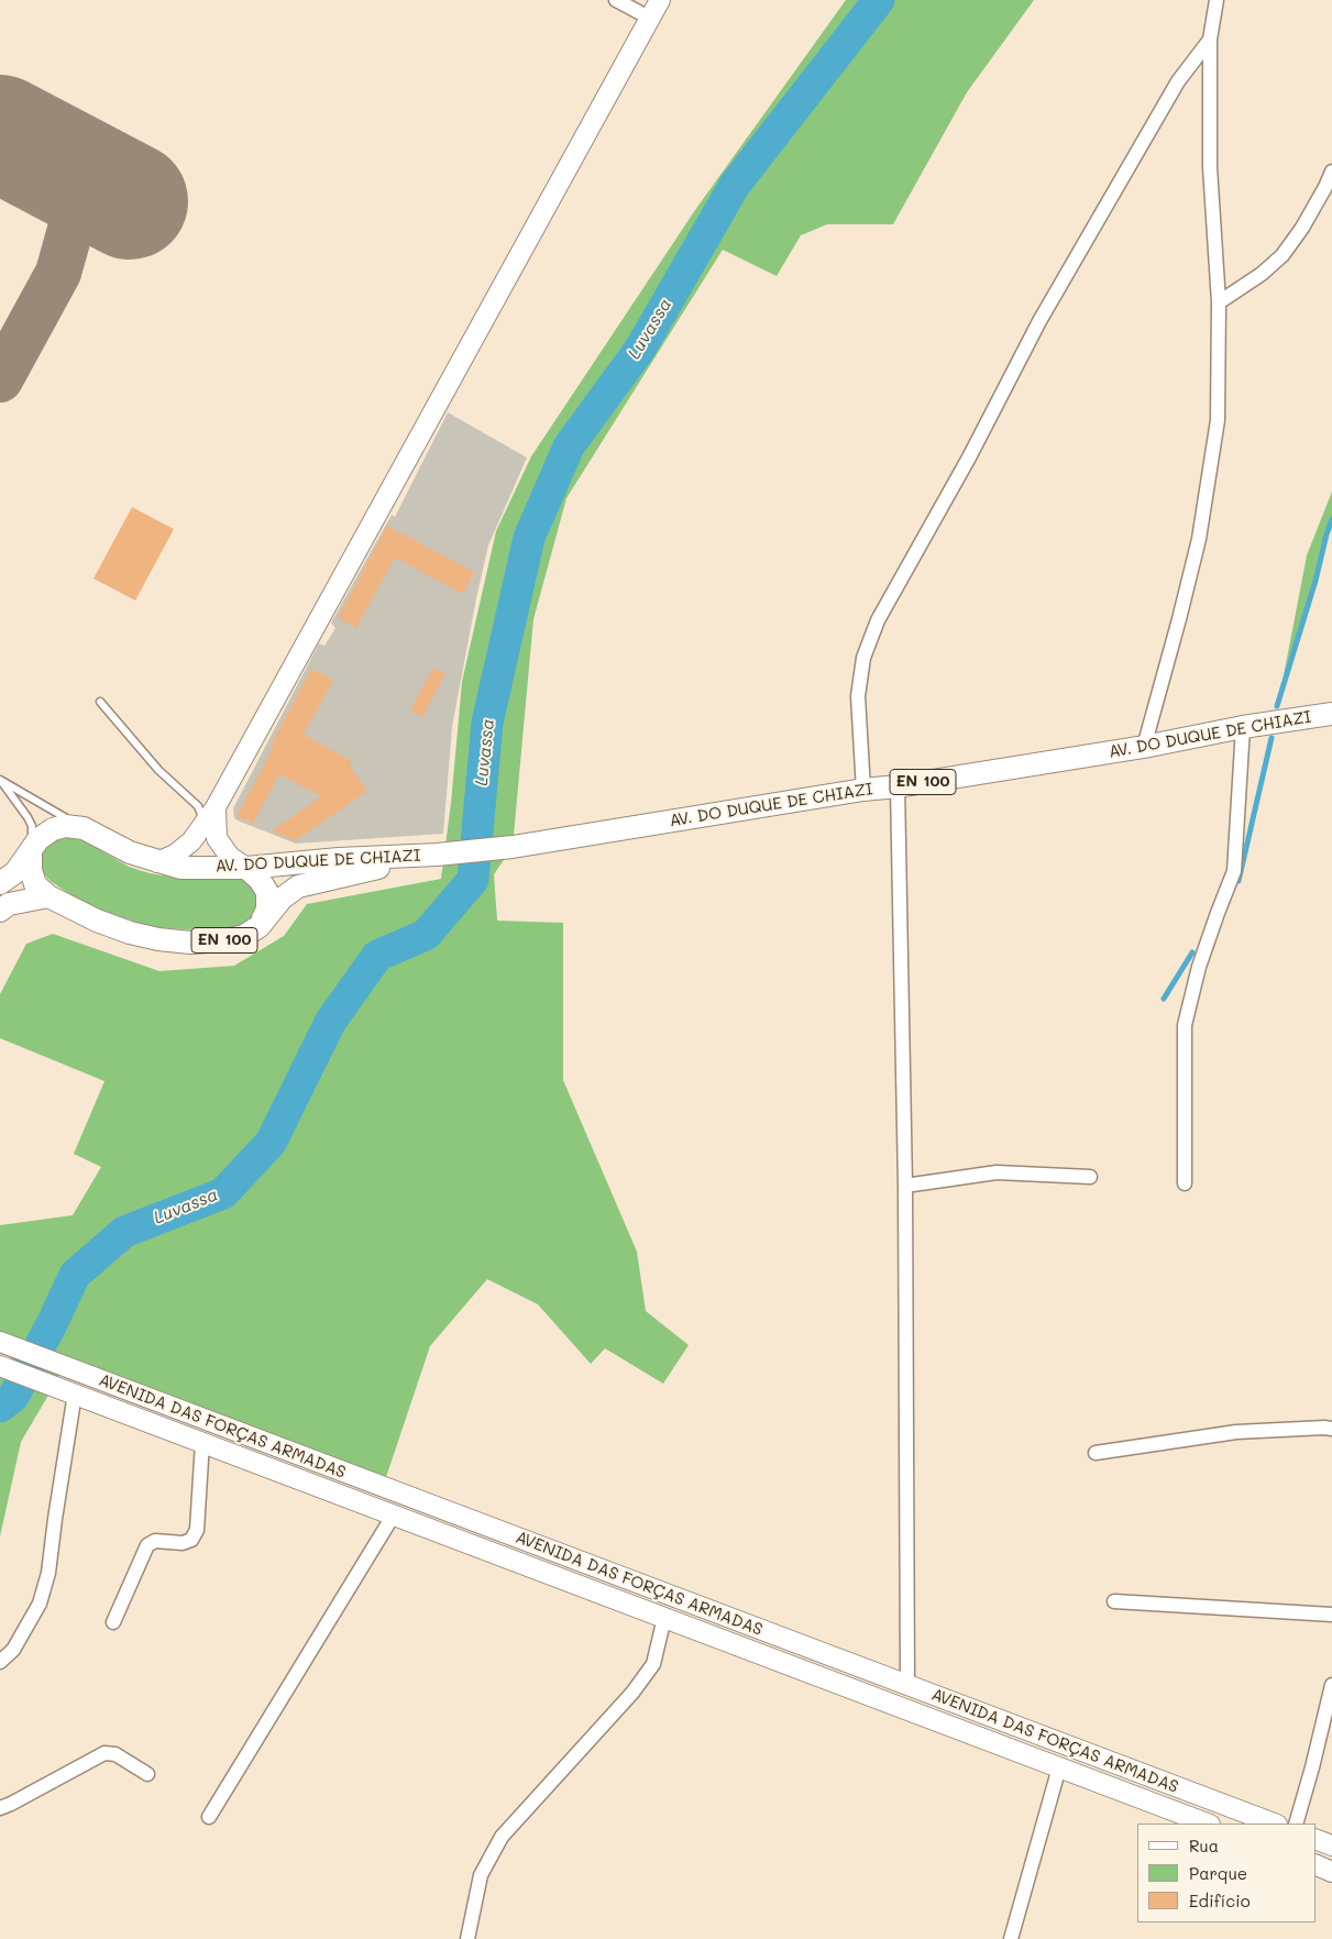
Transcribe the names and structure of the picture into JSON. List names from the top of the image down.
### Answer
{
  "streets": {
    "main road": ["AV. DO DUQUE DE CHIAZI", "EN 100", "AVENIDA DAS FORÇAS ARMADAS"]
  },
  "crossings": [
    ["AV. DO DUQUE DE CHIAZI", "EN 100"]
  ],
  "water": ["Luvassa"],
  "legend": ["Rua", "Parque", "Edifício"]
}
